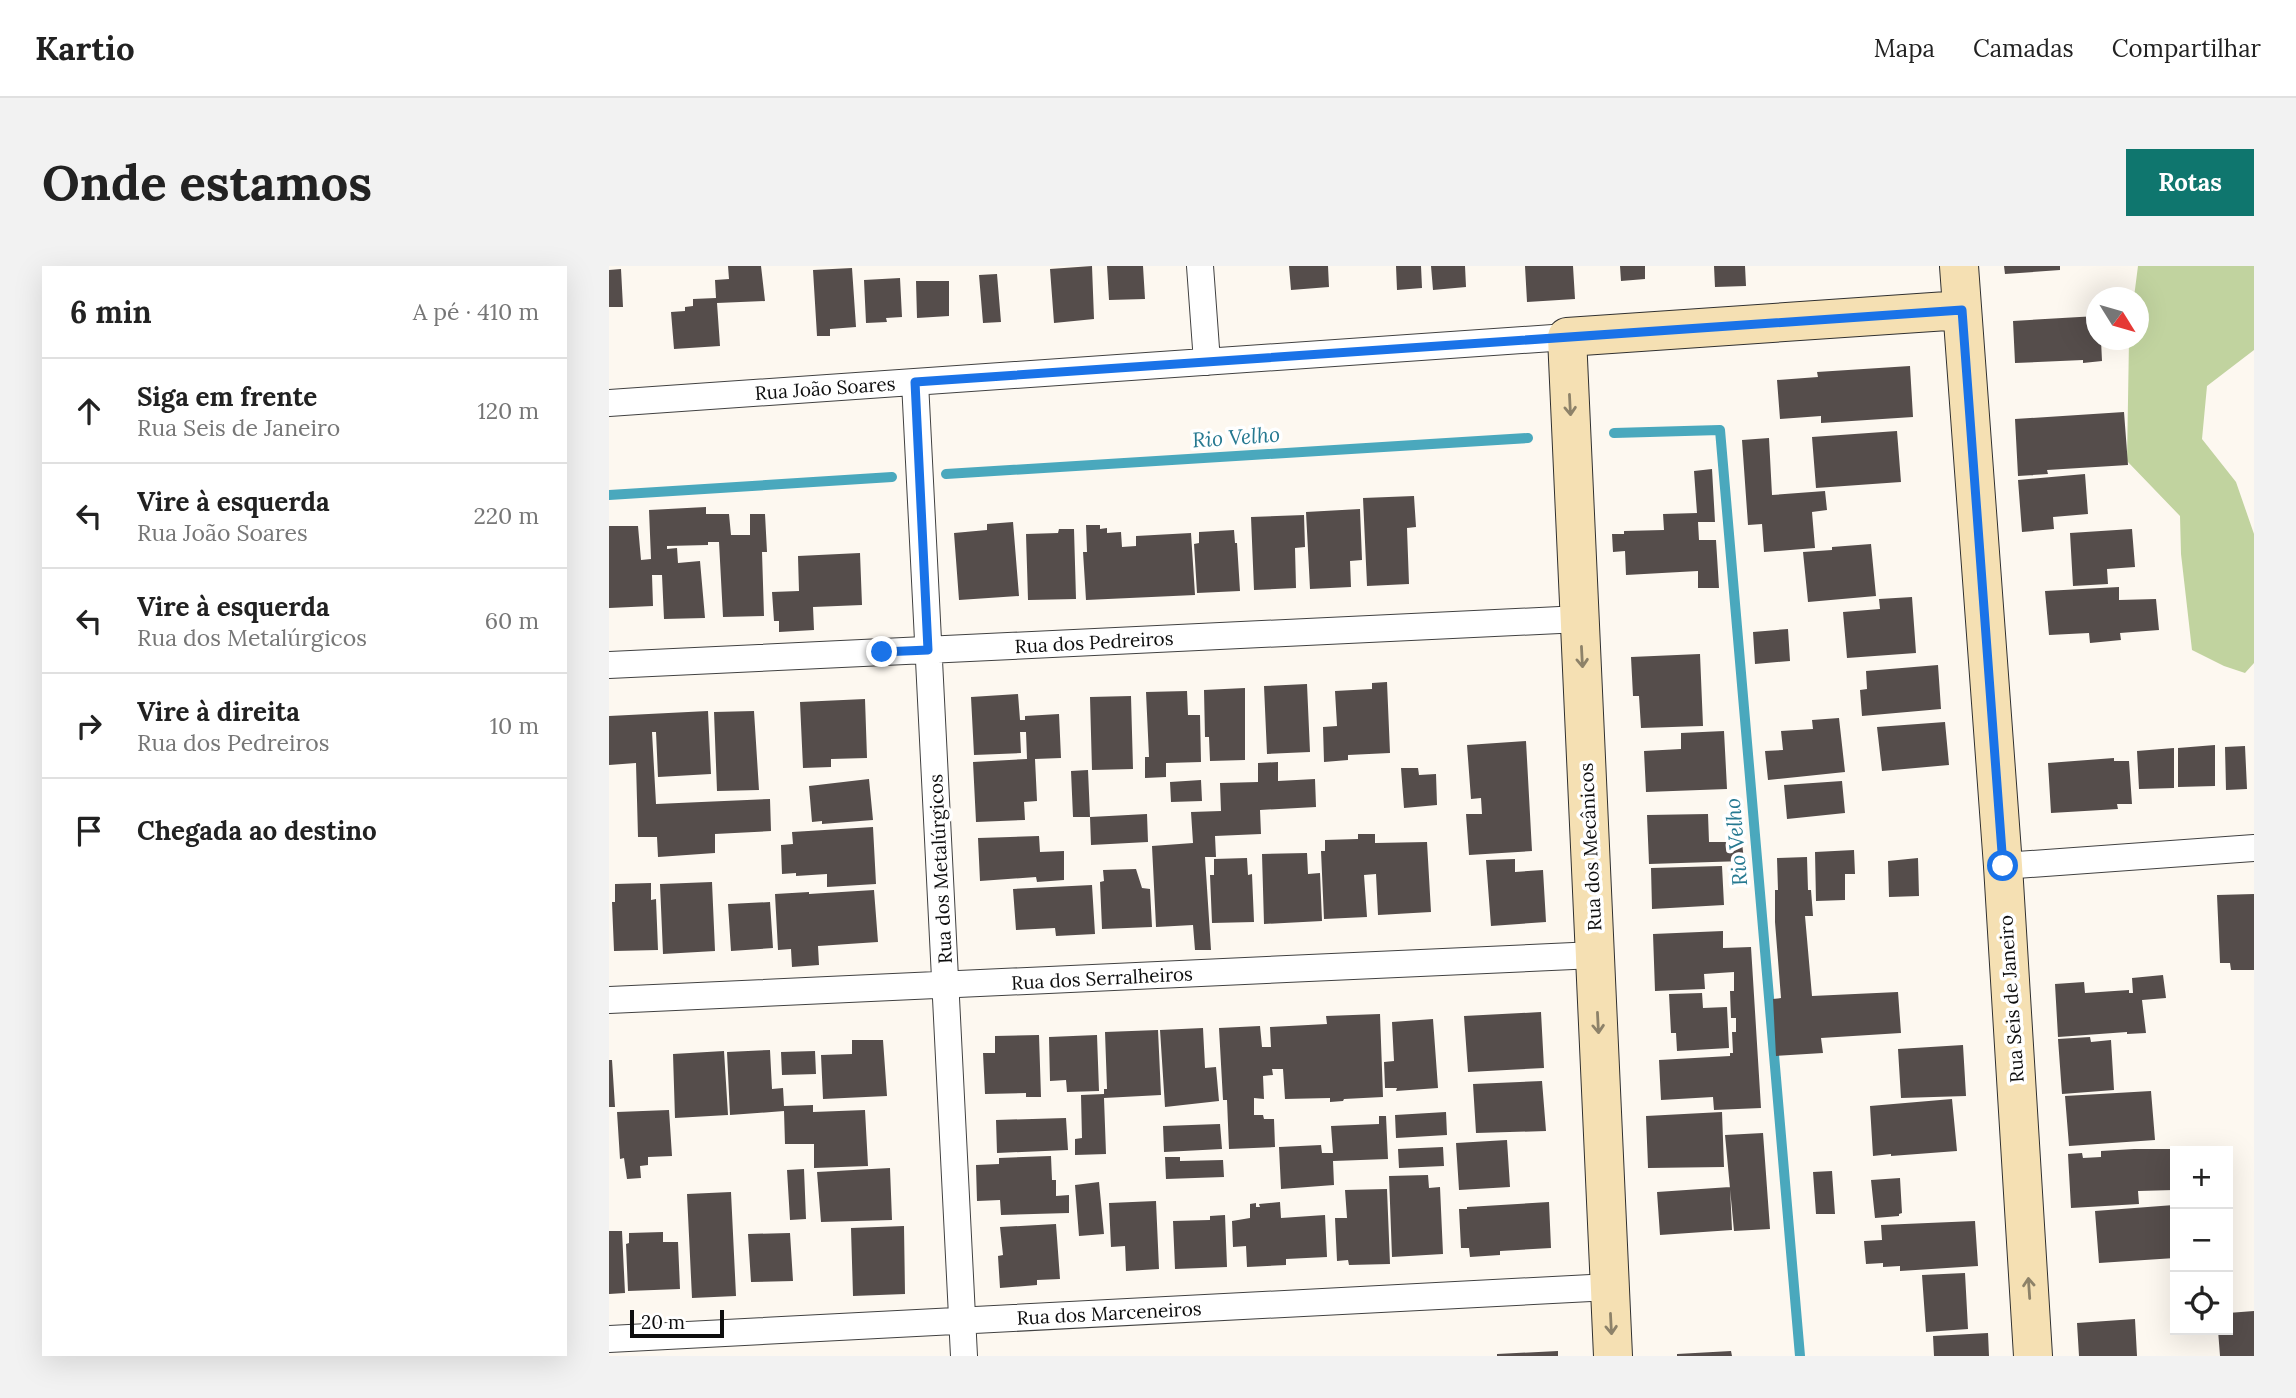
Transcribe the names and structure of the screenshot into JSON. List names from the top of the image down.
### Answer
{
  "streets": {
    "main road": ["Rua João Soares", "Rua dos Mecânicos", "Rua Seis de Janeiro"],
    "street": [
      "Rua dos Pedreiros",
      "Rua dos Metalúrgicos",
      "Rua dos Serralheiros",
      "Rua dos Marceneiros"
    ]
  },
  "crossings": [
    ["Rua João Soares", "Rua dos Mecânicos"],
    ["Rua João Soares", "Rua dos Metalúrgicos"],
    ["Rua João Soares", "Rua Seis de Janeiro"],
    ["Rua dos Pedreiros", "Rua dos Mecânicos"],
    ["Rua dos Pedreiros", "Rua dos Metalúrgicos"],
    ["Rua dos Mecânicos", "Rua dos Serralheiros"],
    ["Rua dos Mecânicos", "Rua dos Marceneiros"],
    ["Rua dos Metalúrgicos", "Rua dos Serralheiros"],
    ["Rua dos Metalúrgicos", "Rua dos Marceneiros"]
  ],
  "one_way": ["Rua dos Mecânicos", "Rua Seis de Janeiro"],
  "water": ["Rio Velho"],
  "scale_bar": "20 m",
  "north": "bottom right",
  "page": {
    "header": "Kartio",
    "nav": ["Mapa", "Camadas", "Compartilhar"],
    "buttons": "Rotas",
    "title": "Onde estamos",
    "heading": ["6 min", "A pé · 410 m"],
    "list": [
      ["Siga em frente", "Rua Seis de Janeiro", "120 m"],
      ["Vire à esquerda", "Rua João Soares", "220 m"],
      ["Vire à esquerda", "Rua dos Metalúrgicos", "60 m"],
      ["Vire à direita", "Rua dos Pedreiros", "10 m"],
      "Chegada ao destino"
    ],
    "map_buttons": ["+", "−"],
    "scale": "20 m"
  }
}
